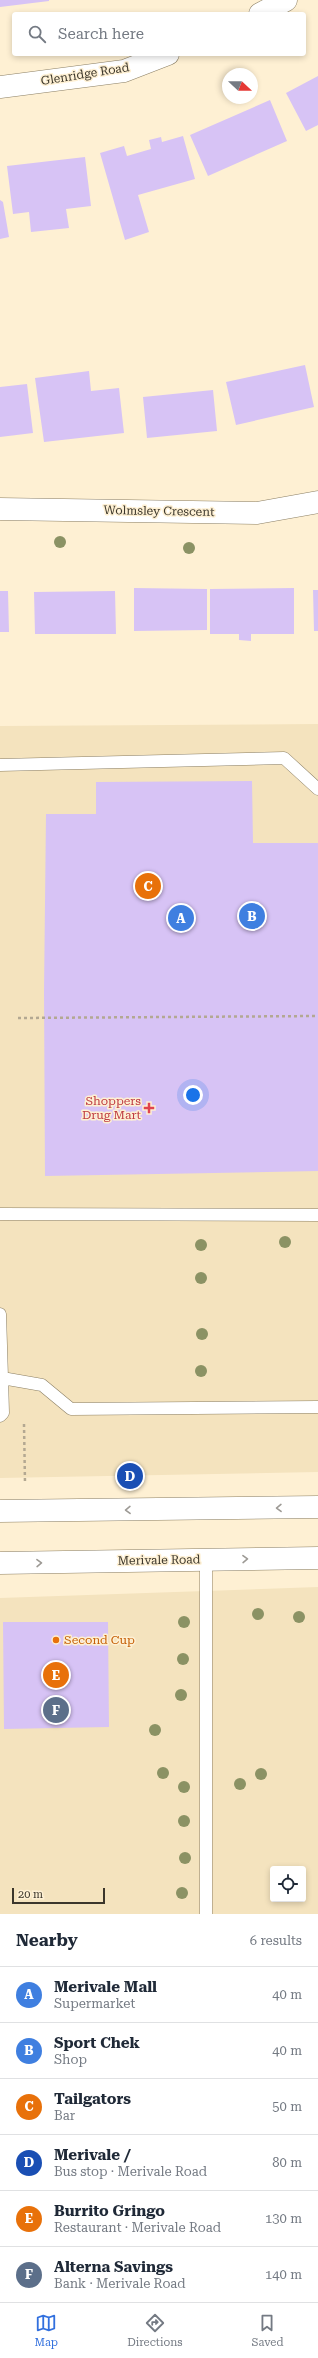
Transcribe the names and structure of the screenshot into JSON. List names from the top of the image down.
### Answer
{
  "streets": {
    "main road": ["Glenridge Road", "Wolmsley Crescent", "Merivale Road"]
  },
  "places": {
    "health": ["Shoppers Drug Mart"],
    "other": ["Second Cup"]
  },
  "scale_bar": "20 m",
  "north": "right",
  "page": {
    "search": "Search here",
    "pins": [
      "C",
      "B",
      "A",
      "D",
      "E",
      "F"
    ],
    "scale": "20 m",
    "heading": ["Nearby", "6 results"],
    "list": [
      {
        "mark": "A",
        "name": "Merivale Mall",
        "note": "Supermarket",
        "value": "40 m"
      },
      {
        "mark": "B",
        "name": "Sport Chek",
        "note": "Shop",
        "value": "40 m"
      },
      {
        "mark": "C",
        "name": "Tailgators",
        "note": "Bar",
        "value": "50 m"
      },
      {
        "mark": "D",
        "name": "Merivale /",
        "note": "Bus stop · Merivale Road",
        "value": "80 m"
      },
      {
        "mark": "E",
        "name": "Burrito Gringo",
        "note": "Restaurant · Merivale Road",
        "value": "130 m"
      },
      {
        "mark": "F",
        "name": "Alterna Savings",
        "note": "Bank · Merivale Road",
        "value": "140 m"
      }
    ],
    "nav": ["Map", "Directions", "Saved"]
  }
}
